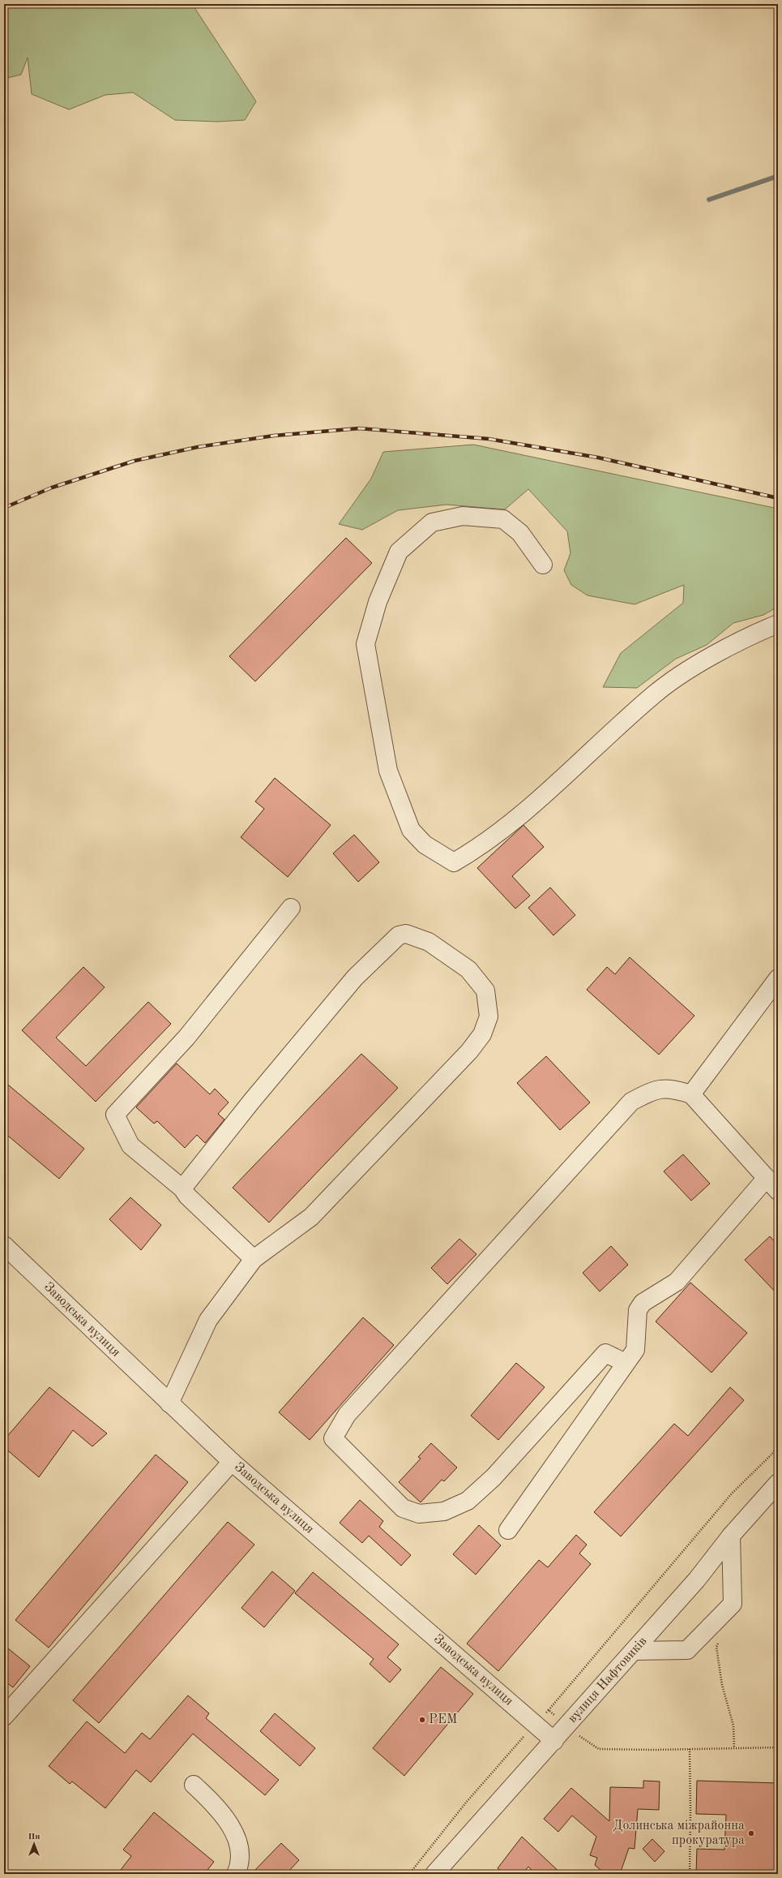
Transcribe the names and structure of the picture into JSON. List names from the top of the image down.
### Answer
{
  "streets": {
    "street": ["Заводська вулиця", "вулиця Нафтовиків"]
  },
  "crossings": [
    ["Заводська вулиця", "вулиця Нафтовиків"]
  ],
  "places": ["РЕМ", "Долинська міжрайонна прокуратура"],
  "north": "top"
}
